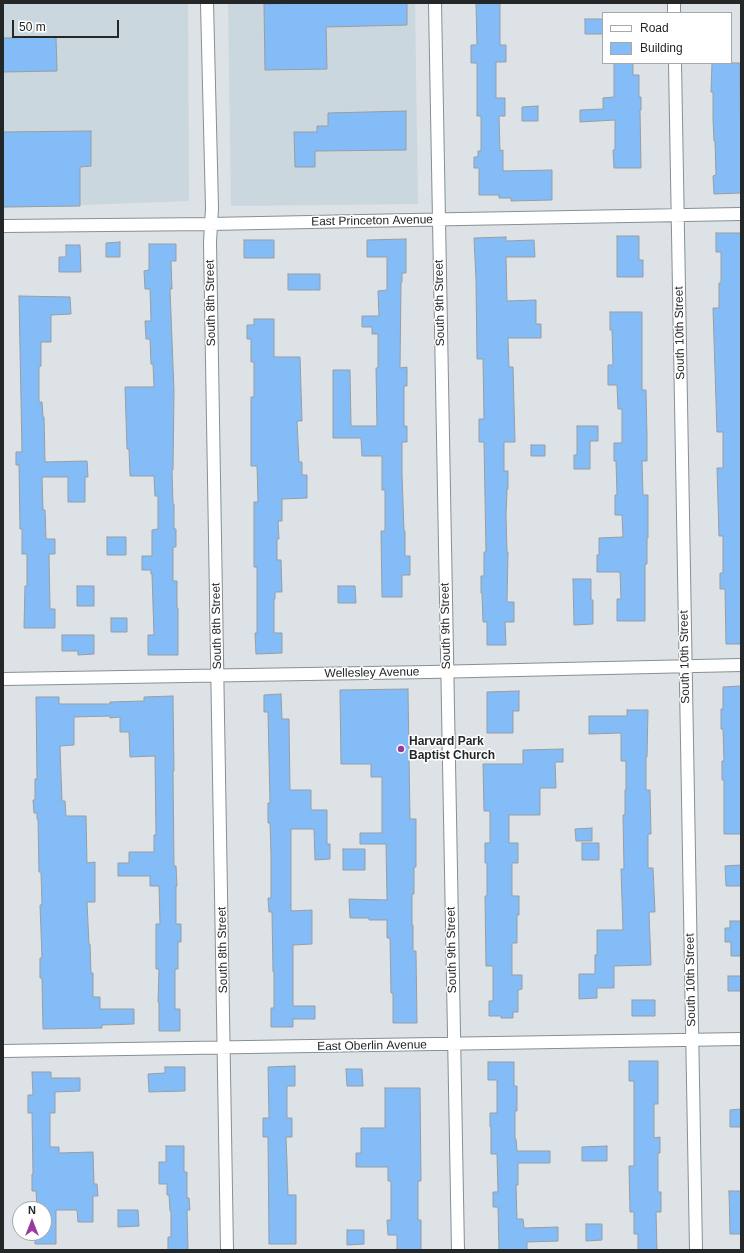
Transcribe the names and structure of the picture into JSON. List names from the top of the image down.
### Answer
{
  "streets": {
    "street": [
      "East Princeton Avenue",
      "South 8th Street",
      "South 9th Street",
      "South 10th Street",
      "Wellesley Avenue",
      "East Oberlin Avenue"
    ]
  },
  "crossings": [
    ["East Princeton Avenue", "South 8th Street"],
    ["East Princeton Avenue", "South 9th Street"],
    ["East Princeton Avenue", "South 10th Street"],
    ["South 8th Street", "Wellesley Avenue"],
    ["South 8th Street", "East Oberlin Avenue"],
    ["South 9th Street", "Wellesley Avenue"],
    ["South 9th Street", "East Oberlin Avenue"],
    ["South 10th Street", "Wellesley Avenue"],
    ["South 10th Street", "East Oberlin Avenue"]
  ],
  "places": ["Harvard Park Baptist Church"],
  "legend": ["Road", "Building"],
  "scale_bar": "50 m",
  "north": "top"
}
